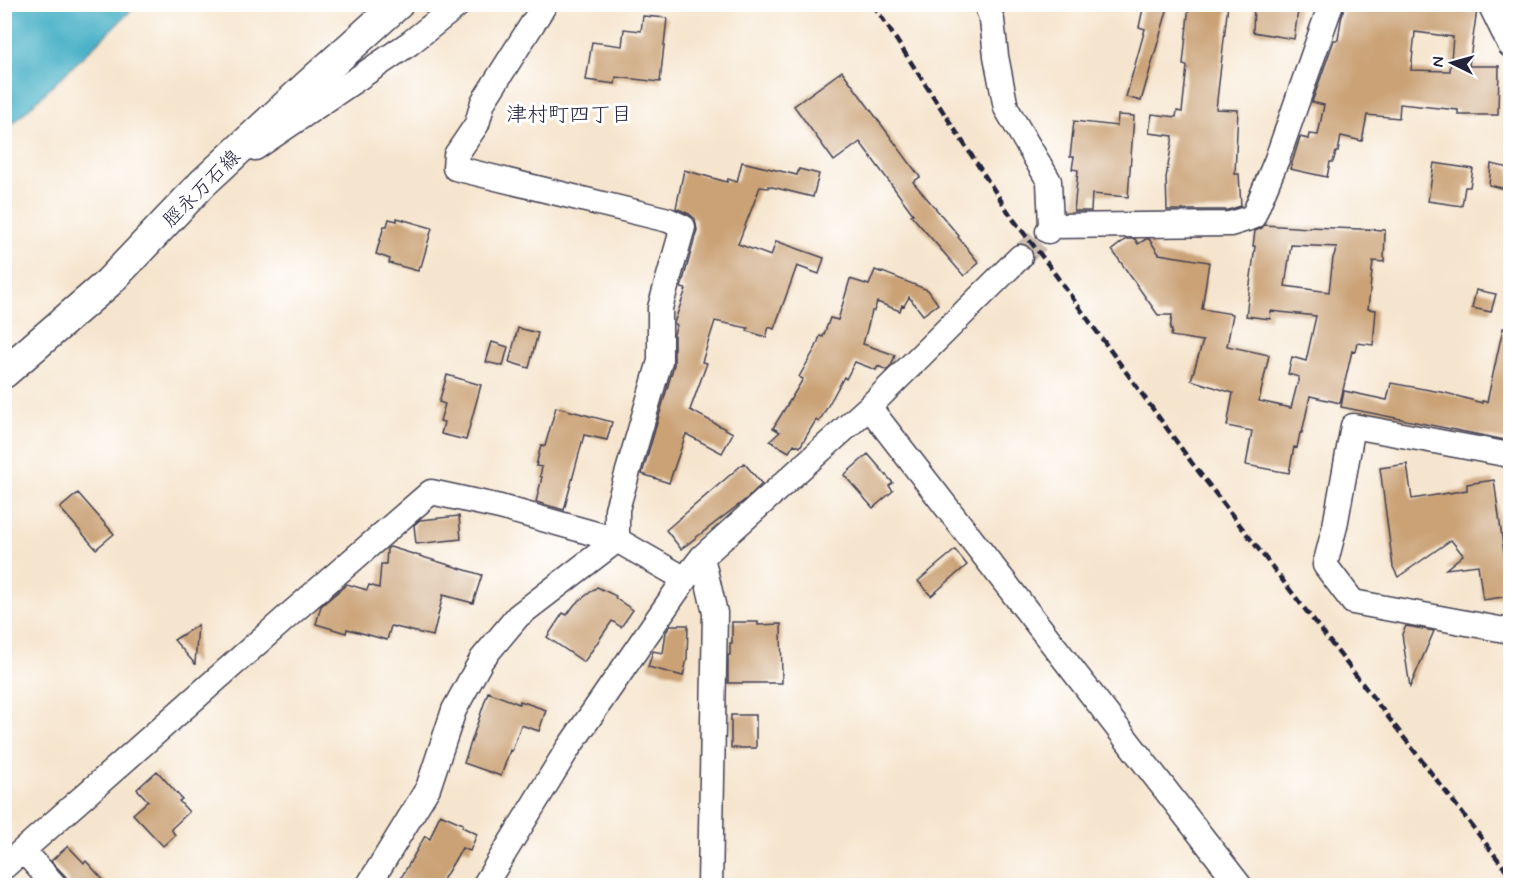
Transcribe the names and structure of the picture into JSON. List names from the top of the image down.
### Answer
{
  "streets": {
    "main road": ["脛永万石線"]
  },
  "districts": ["津村町四丁目"],
  "north": "left"
}
